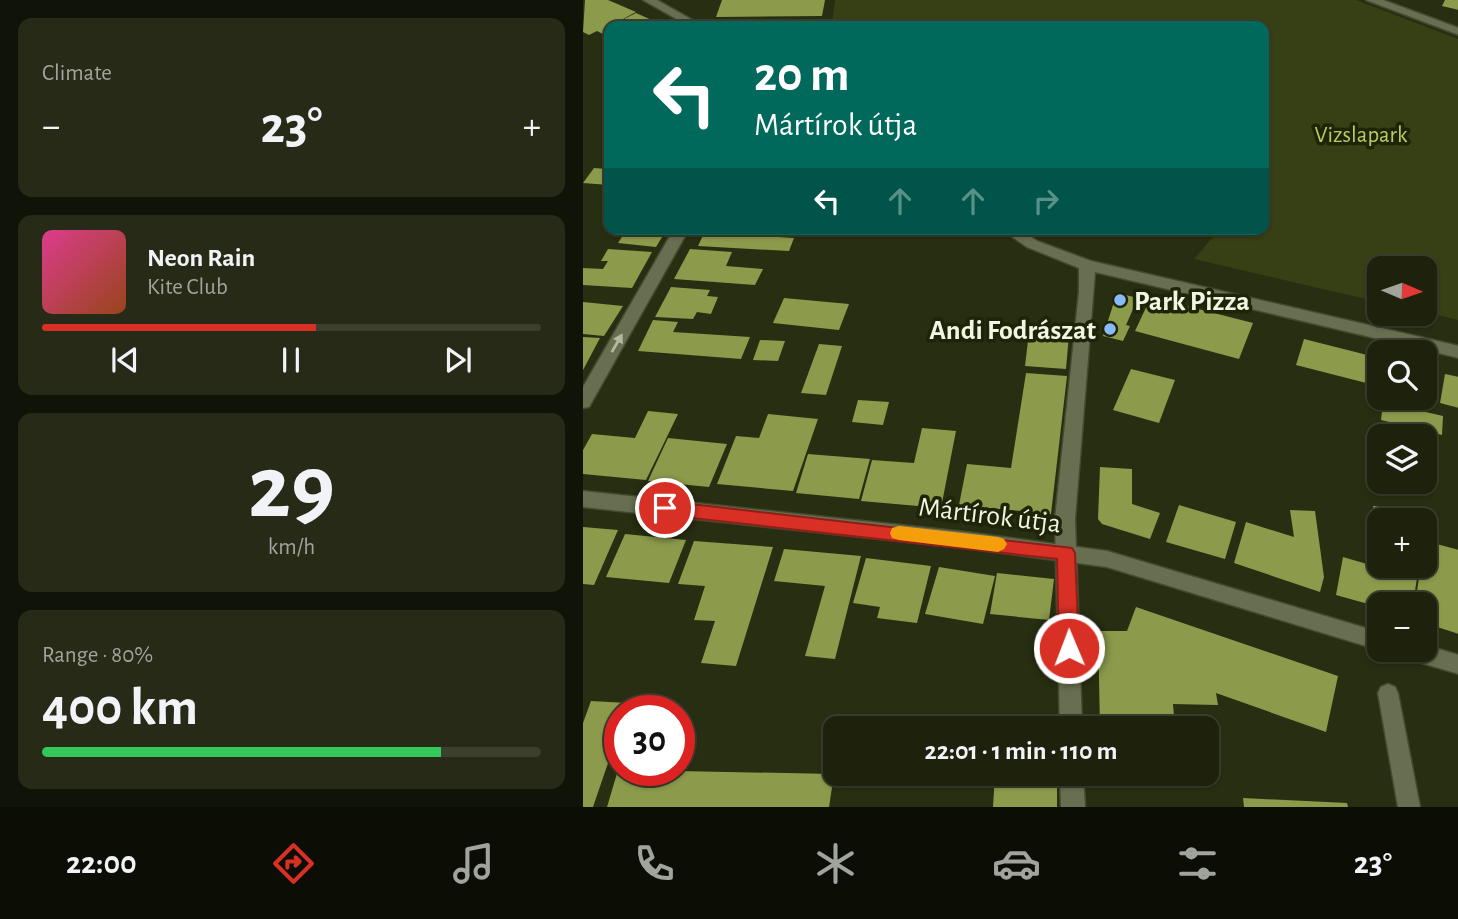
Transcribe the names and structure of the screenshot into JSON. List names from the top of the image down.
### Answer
{
  "streets": {
    "street": ["Mártírok útja"]
  },
  "parks": ["Vizslapark"],
  "places": ["Park Pizza", "Andi Fodrászat"],
  "north": "right",
  "page": {
    "tile": [
      "Climate",
      ["29", "km/h"],
      ["Range · 80%", "400 km"]
    ],
    "turn": ["20 m", "Mártírok útja"],
    "heat": ["−", "23°", "+"],
    "song": ["Neon Rain", "Kite Club"],
    "map_buttons": ["+", "−"],
    "limit": "30",
    "trip": "22:01 · 1 min · 110 m",
    "tabs": ["22:00", "23°"]
  }
}
